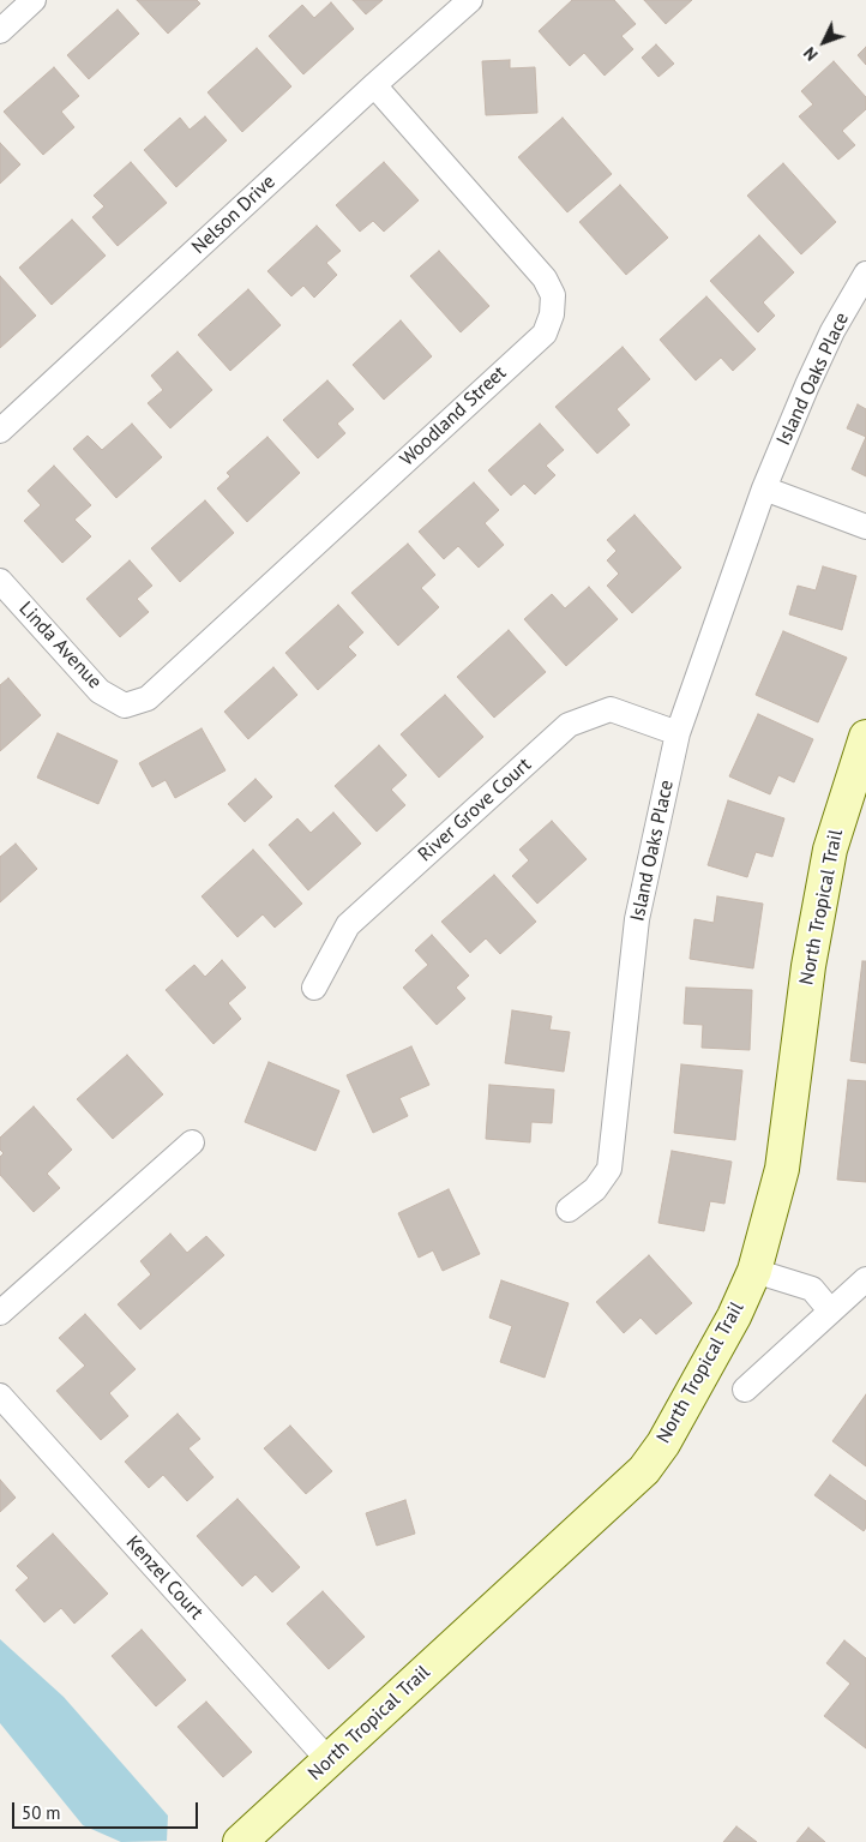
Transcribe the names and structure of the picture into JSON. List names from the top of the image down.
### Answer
{
  "streets": {
    "street": [
      "Nelson Drive",
      "Island Oaks Place",
      "Woodland Street",
      "Linda Avenue",
      "River Grove Court",
      "North Tropical Trail",
      "Kenzel Court"
    ]
  },
  "crossings": [
    ["Nelson Drive", "Woodland Street"],
    ["Island Oaks Place", "River Grove Court"],
    ["Woodland Street", "Linda Avenue"],
    ["North Tropical Trail", "Kenzel Court"]
  ],
  "scale_bar": "50 m",
  "north": "bottom left"
}
